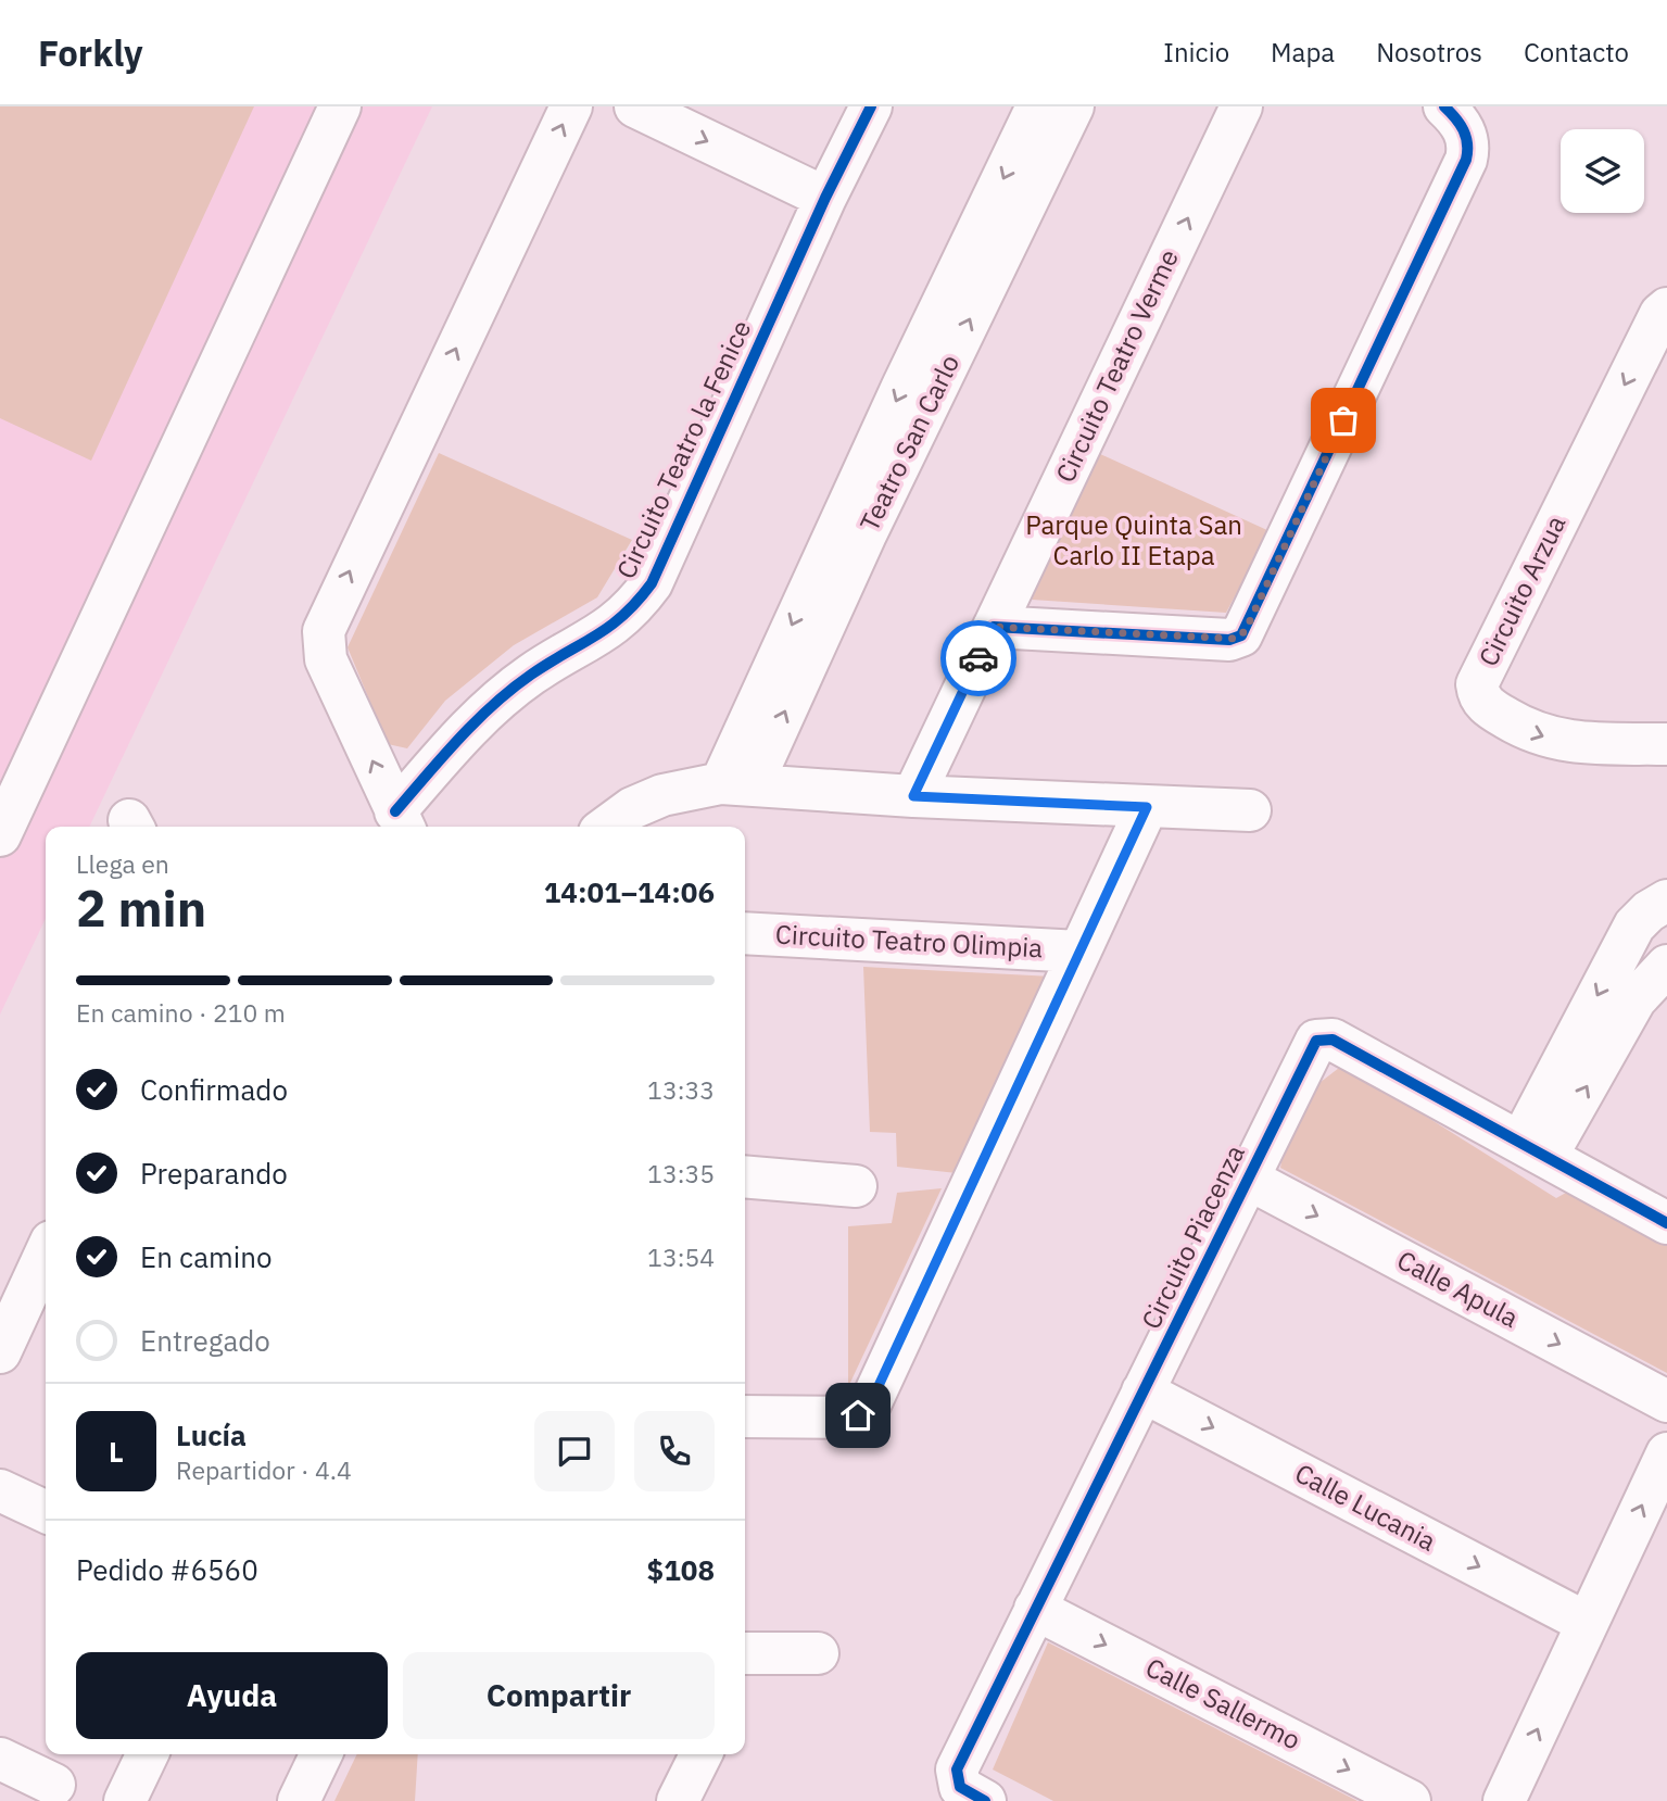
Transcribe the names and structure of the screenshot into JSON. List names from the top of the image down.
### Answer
{
  "streets": {
    "street": [
      "Circuito Teatro Verme",
      "Teatro San Carlo",
      "Circuito Teatro la Fenice",
      "Circuito Arzua",
      "Circuito Teatro Olimpia",
      "Circuito Piacenza",
      "Calle Apula",
      "Calle Lucania",
      "Calle Sallermo"
    ]
  },
  "crossings": [
    ["Circuito Piacenza", "Calle Apula"],
    ["Circuito Piacenza", "Calle Lucania"],
    ["Circuito Piacenza", "Calle Sallermo"]
  ],
  "one_way": [
    "Circuito Teatro Verme",
    "Calle Apula",
    "Calle Lucania",
    "Calle Sallermo"
  ],
  "parks": ["Parque Quinta San Carlo II Etapa"],
  "page": {
    "header": "Forkly",
    "nav": [
      "Inicio",
      "Mapa",
      "Nosotros",
      "Contacto"
    ],
    "heading": ["2 min", "Llega en", "14:01–14:06"],
    "panel": [
      "Lucía",
      "Repartidor · 4.4",
      "Pedido #6560",
      "$108"
    ],
    "bar": "En camino · 210 m",
    "list": [
      ["Confirmado", "13:33"],
      ["Preparando", "13:35"],
      ["En camino", "13:54"],
      "Entregado"
    ],
    "round": "L",
    "buttons": ["Ayuda", "Compartir"]
  }
}
